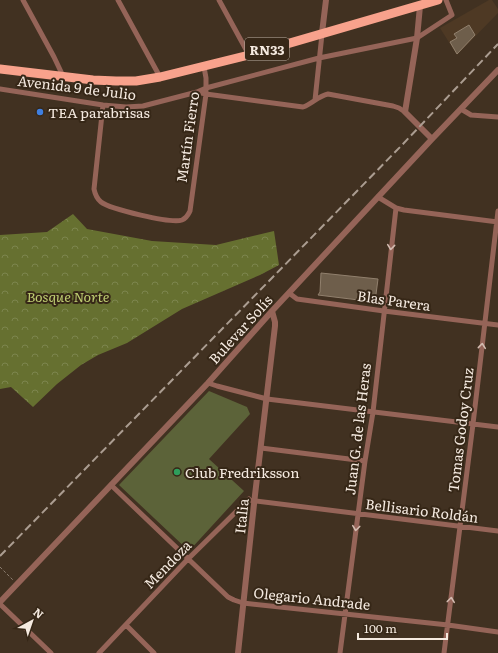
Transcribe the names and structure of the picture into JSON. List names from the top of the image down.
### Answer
{
  "streets": {
    "highway": ["RN33"],
    "street": [
      "Avenida 9 de Julio",
      "Martín Fierro",
      "Blas Parera",
      "Bulevar Solís",
      "Juan G. de las Heras",
      "Tomas Godoy Cruz",
      "Bellisario Roldán",
      "Italia",
      "Mendoza",
      "Olegario Andrade"
    ]
  },
  "crossings": [
    ["RN33", "Martín Fierro"],
    ["Avenida 9 de Julio", "Martín Fierro"],
    ["Blas Parera", "Bulevar Solís"],
    ["Blas Parera", "Juan G. de las Heras"],
    ["Blas Parera", "Tomas Godoy Cruz"],
    ["Bulevar Solís", "Italia"],
    ["Bulevar Solís", "Olegario Andrade"],
    ["Juan G. de las Heras", "Bellisario Roldán"],
    ["Juan G. de las Heras", "Olegario Andrade"],
    ["Tomas Godoy Cruz", "Bellisario Roldán"],
    ["Tomas Godoy Cruz", "Olegario Andrade"],
    ["Bellisario Roldán", "Italia"],
    ["Bellisario Roldán", "Mendoza"],
    ["Italia", "Mendoza"],
    ["Italia", "Olegario Andrade"],
    ["Mendoza", "Olegario Andrade"]
  ],
  "one_way": ["Juan G. de las Heras", "Tomas Godoy Cruz"],
  "parks": ["Bosque Norte"],
  "places": ["TEA parabrisas", "Club Fredriksson"],
  "scale_bar": "100 m",
  "north": "top right"
}
